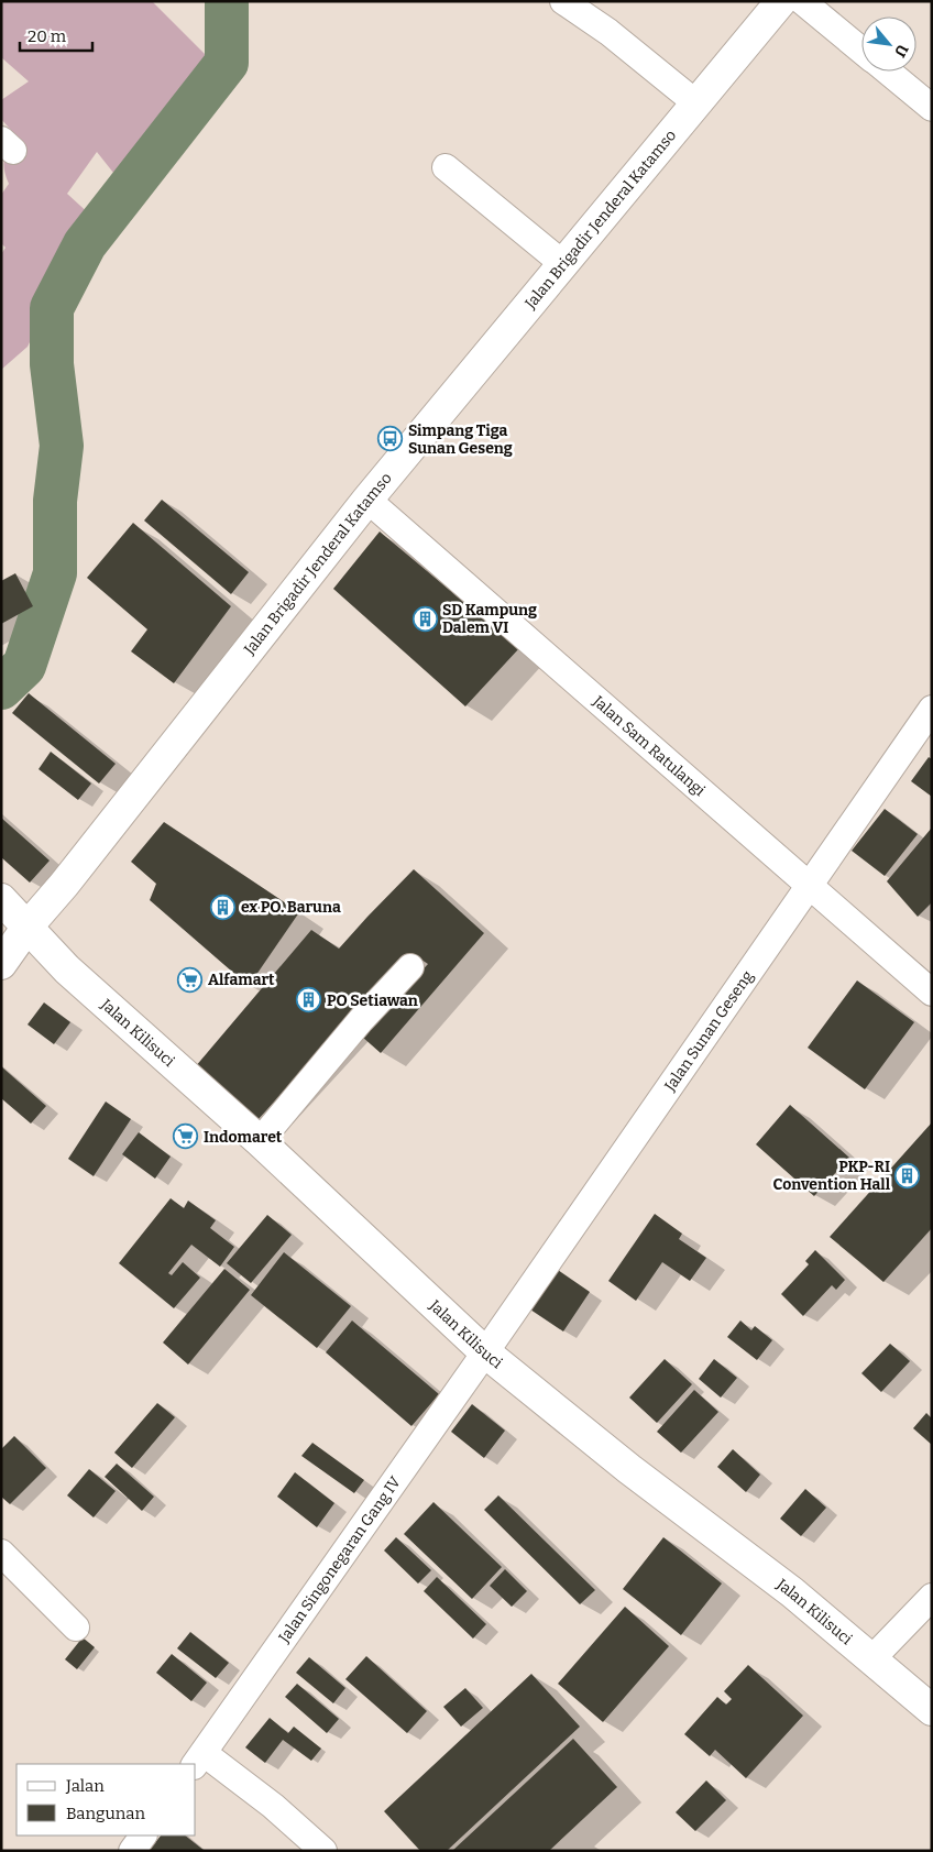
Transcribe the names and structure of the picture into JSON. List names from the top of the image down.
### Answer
{
  "streets": {
    "main road": ["Jalan Brigadir Jenderal Katamso", "Jalan Kilisuci"],
    "street": ["Jalan Sam Ratulangi", "Jalan Sunan Geseng", "Jalan Singonegaran Gang IV"]
  },
  "crossings": [
    ["Jalan Brigadir Jenderal Katamso", "Jalan Sam Ratulangi"],
    ["Jalan Brigadir Jenderal Katamso", "Jalan Kilisuci"],
    ["Jalan Sam Ratulangi", "Jalan Sunan Geseng"],
    ["Jalan Sunan Geseng", "Jalan Kilisuci"],
    ["Jalan Sunan Geseng", "Jalan Singonegaran Gang IV"],
    ["Jalan Kilisuci", "Jalan Singonegaran Gang IV"]
  ],
  "places": {
    "bus stop": ["Simpang Tiga Sunan Geseng"],
    "building": [
      "SD Kampung Dalem VI",
      "ex PO. Baruna",
      "PO Setiawan",
      "PKP-RI Convention Hall"
    ],
    "supermarket": ["Alfamart", "Indomaret"]
  },
  "legend": ["Jalan", "Bangunan"],
  "scale_bar": "20 m",
  "north": "bottom right"
}
